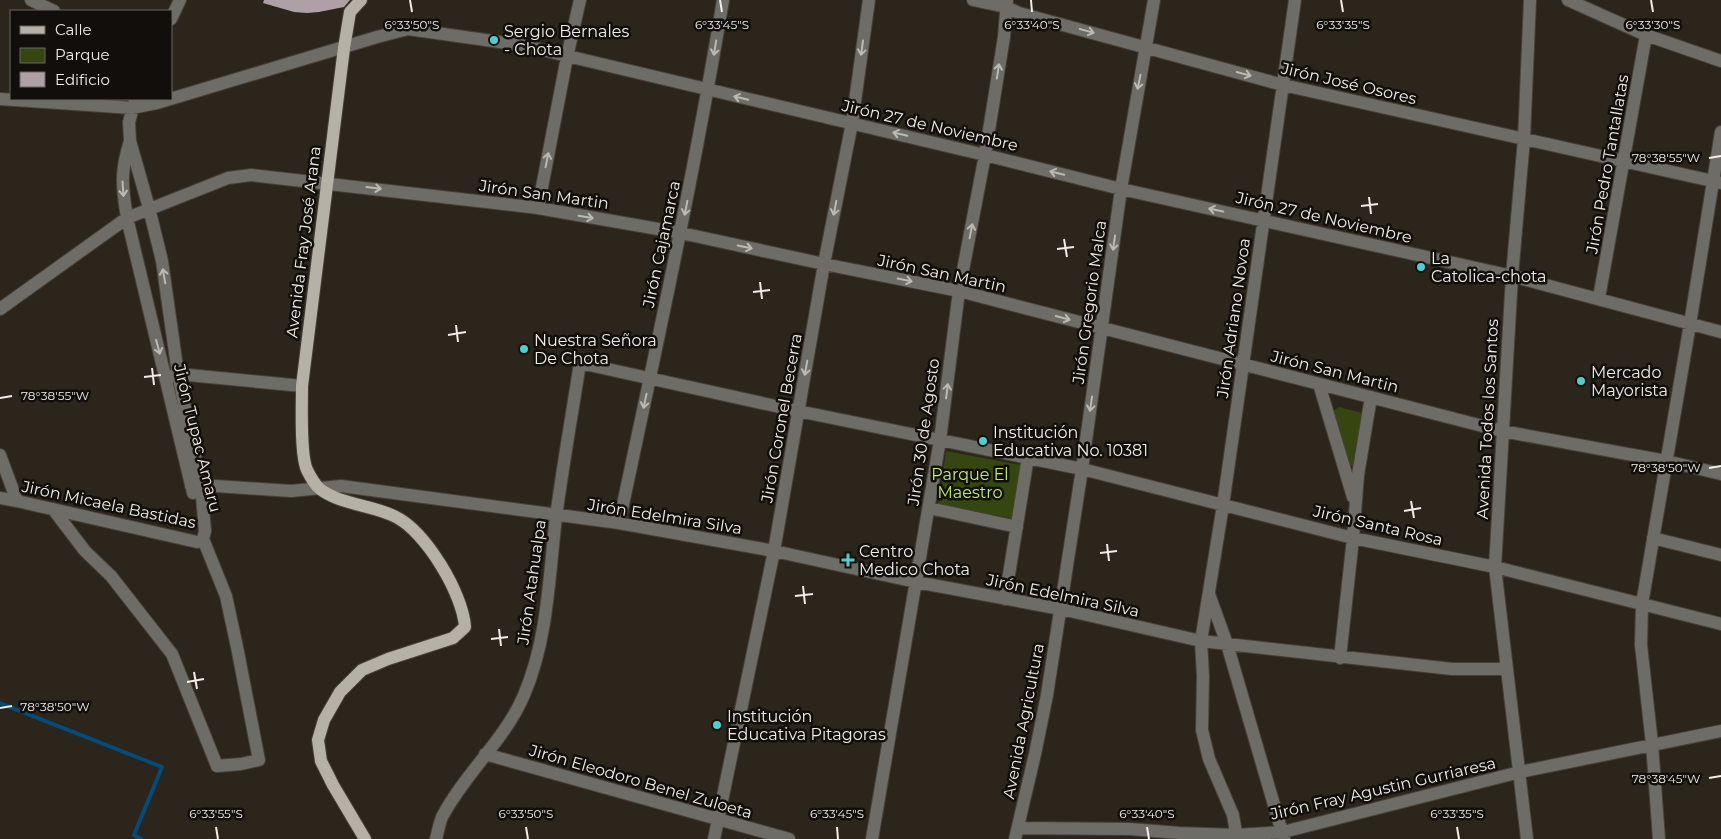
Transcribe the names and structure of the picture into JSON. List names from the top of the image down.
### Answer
{
  "streets": {
    "main road": ["Avenida Fray José Arana"],
    "street": [
      "Jirón José Osores",
      "Jirón 27 de Noviembre",
      "Jirón Pedro Tantallatas",
      "Jirón San Martin",
      "Jirón Cajamarca",
      "Jirón Gregorio Malca",
      "Jirón Adriano Novoa",
      "Jirón Coronel Becerra",
      "Avenida Todos los Santos",
      "Jirón 30 de Agosto",
      "Jirón Tupac Amaru",
      "Jirón Micaela Bastidas",
      "Jirón Edelmira Silva",
      "Jirón Santa Rosa",
      "Jirón Atahualpa",
      "Avenida Agricultura",
      "Jirón Eleodoro Benel Zuloeta",
      "Jirón Fray Agustin Gurriaresa"
    ]
  },
  "crossings": [
    ["Jirón José Osores", "Jirón Pedro Tantallatas"],
    ["Jirón José Osores", "Jirón Gregorio Malca"],
    ["Jirón José Osores", "Jirón Adriano Novoa"],
    ["Jirón José Osores", "Avenida Todos los Santos"],
    ["Jirón José Osores", "Jirón 30 de Agosto"],
    ["Jirón 27 de Noviembre", "Jirón Pedro Tantallatas"],
    ["Jirón 27 de Noviembre", "Avenida Fray José Arana"],
    ["Jirón 27 de Noviembre", "Jirón Cajamarca"],
    ["Jirón 27 de Noviembre", "Jirón Gregorio Malca"],
    ["Jirón 27 de Noviembre", "Jirón Adriano Novoa"],
    ["Jirón 27 de Noviembre", "Jirón Coronel Becerra"],
    ["Jirón 27 de Noviembre", "Avenida Todos los Santos"],
    ["Jirón 27 de Noviembre", "Jirón 30 de Agosto"],
    ["Jirón 27 de Noviembre", "Jirón Tupac Amaru"],
    ["Jirón San Martin", "Avenida Fray José Arana"],
    ["Jirón San Martin", "Jirón Cajamarca"],
    ["Jirón San Martin", "Jirón Gregorio Malca"],
    ["Jirón San Martin", "Jirón Adriano Novoa"],
    ["Jirón San Martin", "Jirón Coronel Becerra"],
    ["Jirón San Martin", "Avenida Todos los Santos"],
    ["Jirón San Martin", "Jirón 30 de Agosto"],
    ["Jirón San Martin", "Jirón Tupac Amaru"],
    ["Avenida Fray José Arana", "Jirón Edelmira Silva"],
    ["Jirón Cajamarca", "Jirón Edelmira Silva"],
    ["Jirón Cajamarca", "Jirón Santa Rosa"],
    ["Jirón Gregorio Malca", "Jirón Edelmira Silva"],
    ["Jirón Gregorio Malca", "Jirón Santa Rosa"],
    ["Jirón Gregorio Malca", "Avenida Agricultura"],
    ["Jirón Adriano Novoa", "Jirón Edelmira Silva"],
    ["Jirón Adriano Novoa", "Jirón Santa Rosa"],
    ["Jirón Adriano Novoa", "Jirón Fray Agustin Gurriaresa"],
    ["Jirón Coronel Becerra", "Jirón Edelmira Silva"],
    ["Jirón Coronel Becerra", "Jirón Santa Rosa"],
    ["Jirón Coronel Becerra", "Jirón Eleodoro Benel Zuloeta"],
    ["Avenida Todos los Santos", "Jirón Edelmira Silva"],
    ["Avenida Todos los Santos", "Jirón Santa Rosa"],
    ["Avenida Todos los Santos", "Jirón Fray Agustin Gurriaresa"],
    ["Jirón 30 de Agosto", "Jirón Edelmira Silva"],
    ["Jirón 30 de Agosto", "Jirón Santa Rosa"],
    ["Jirón Tupac Amaru", "Jirón Micaela Bastidas"],
    ["Jirón Tupac Amaru", "Jirón Edelmira Silva"],
    ["Jirón Edelmira Silva", "Jirón Atahualpa"],
    ["Jirón Edelmira Silva", "Avenida Agricultura"],
    ["Jirón Santa Rosa", "Jirón Atahualpa"],
    ["Jirón Atahualpa", "Jirón Eleodoro Benel Zuloeta"],
    ["Avenida Agricultura", "Jirón Fray Agustin Gurriaresa"]
  ],
  "one_way": [
    "Jirón José Osores",
    "Jirón San Martin",
    "Jirón Cajamarca",
    "Jirón Gregorio Malca",
    "Jirón Coronel Becerra",
    "Jirón 30 de Agosto"
  ],
  "parks": ["Parque El Maestro"],
  "places": {
    "other": [
      "Sergio Bernales - Chota",
      "La Catolica-chota",
      "Nuestra Señora De Chota",
      "Mercado Mayorista",
      "Institución Educativa No. 10381",
      "Institución Educativa Pitagoras"
    ],
    "health": ["Centro Medico Chota"]
  },
  "legend": ["Calle", "Parque", "Edificio"],
  "coordinates": [
    "6°33'50\"S",
    "6°33'45\"S",
    "6°33'40\"S",
    "6°33'35\"S",
    "6°33'30\"S",
    "78°38'55\"W",
    "78°38'50\"W",
    "78°38'45\"W",
    "6°33'55\"S"
  ]
}
